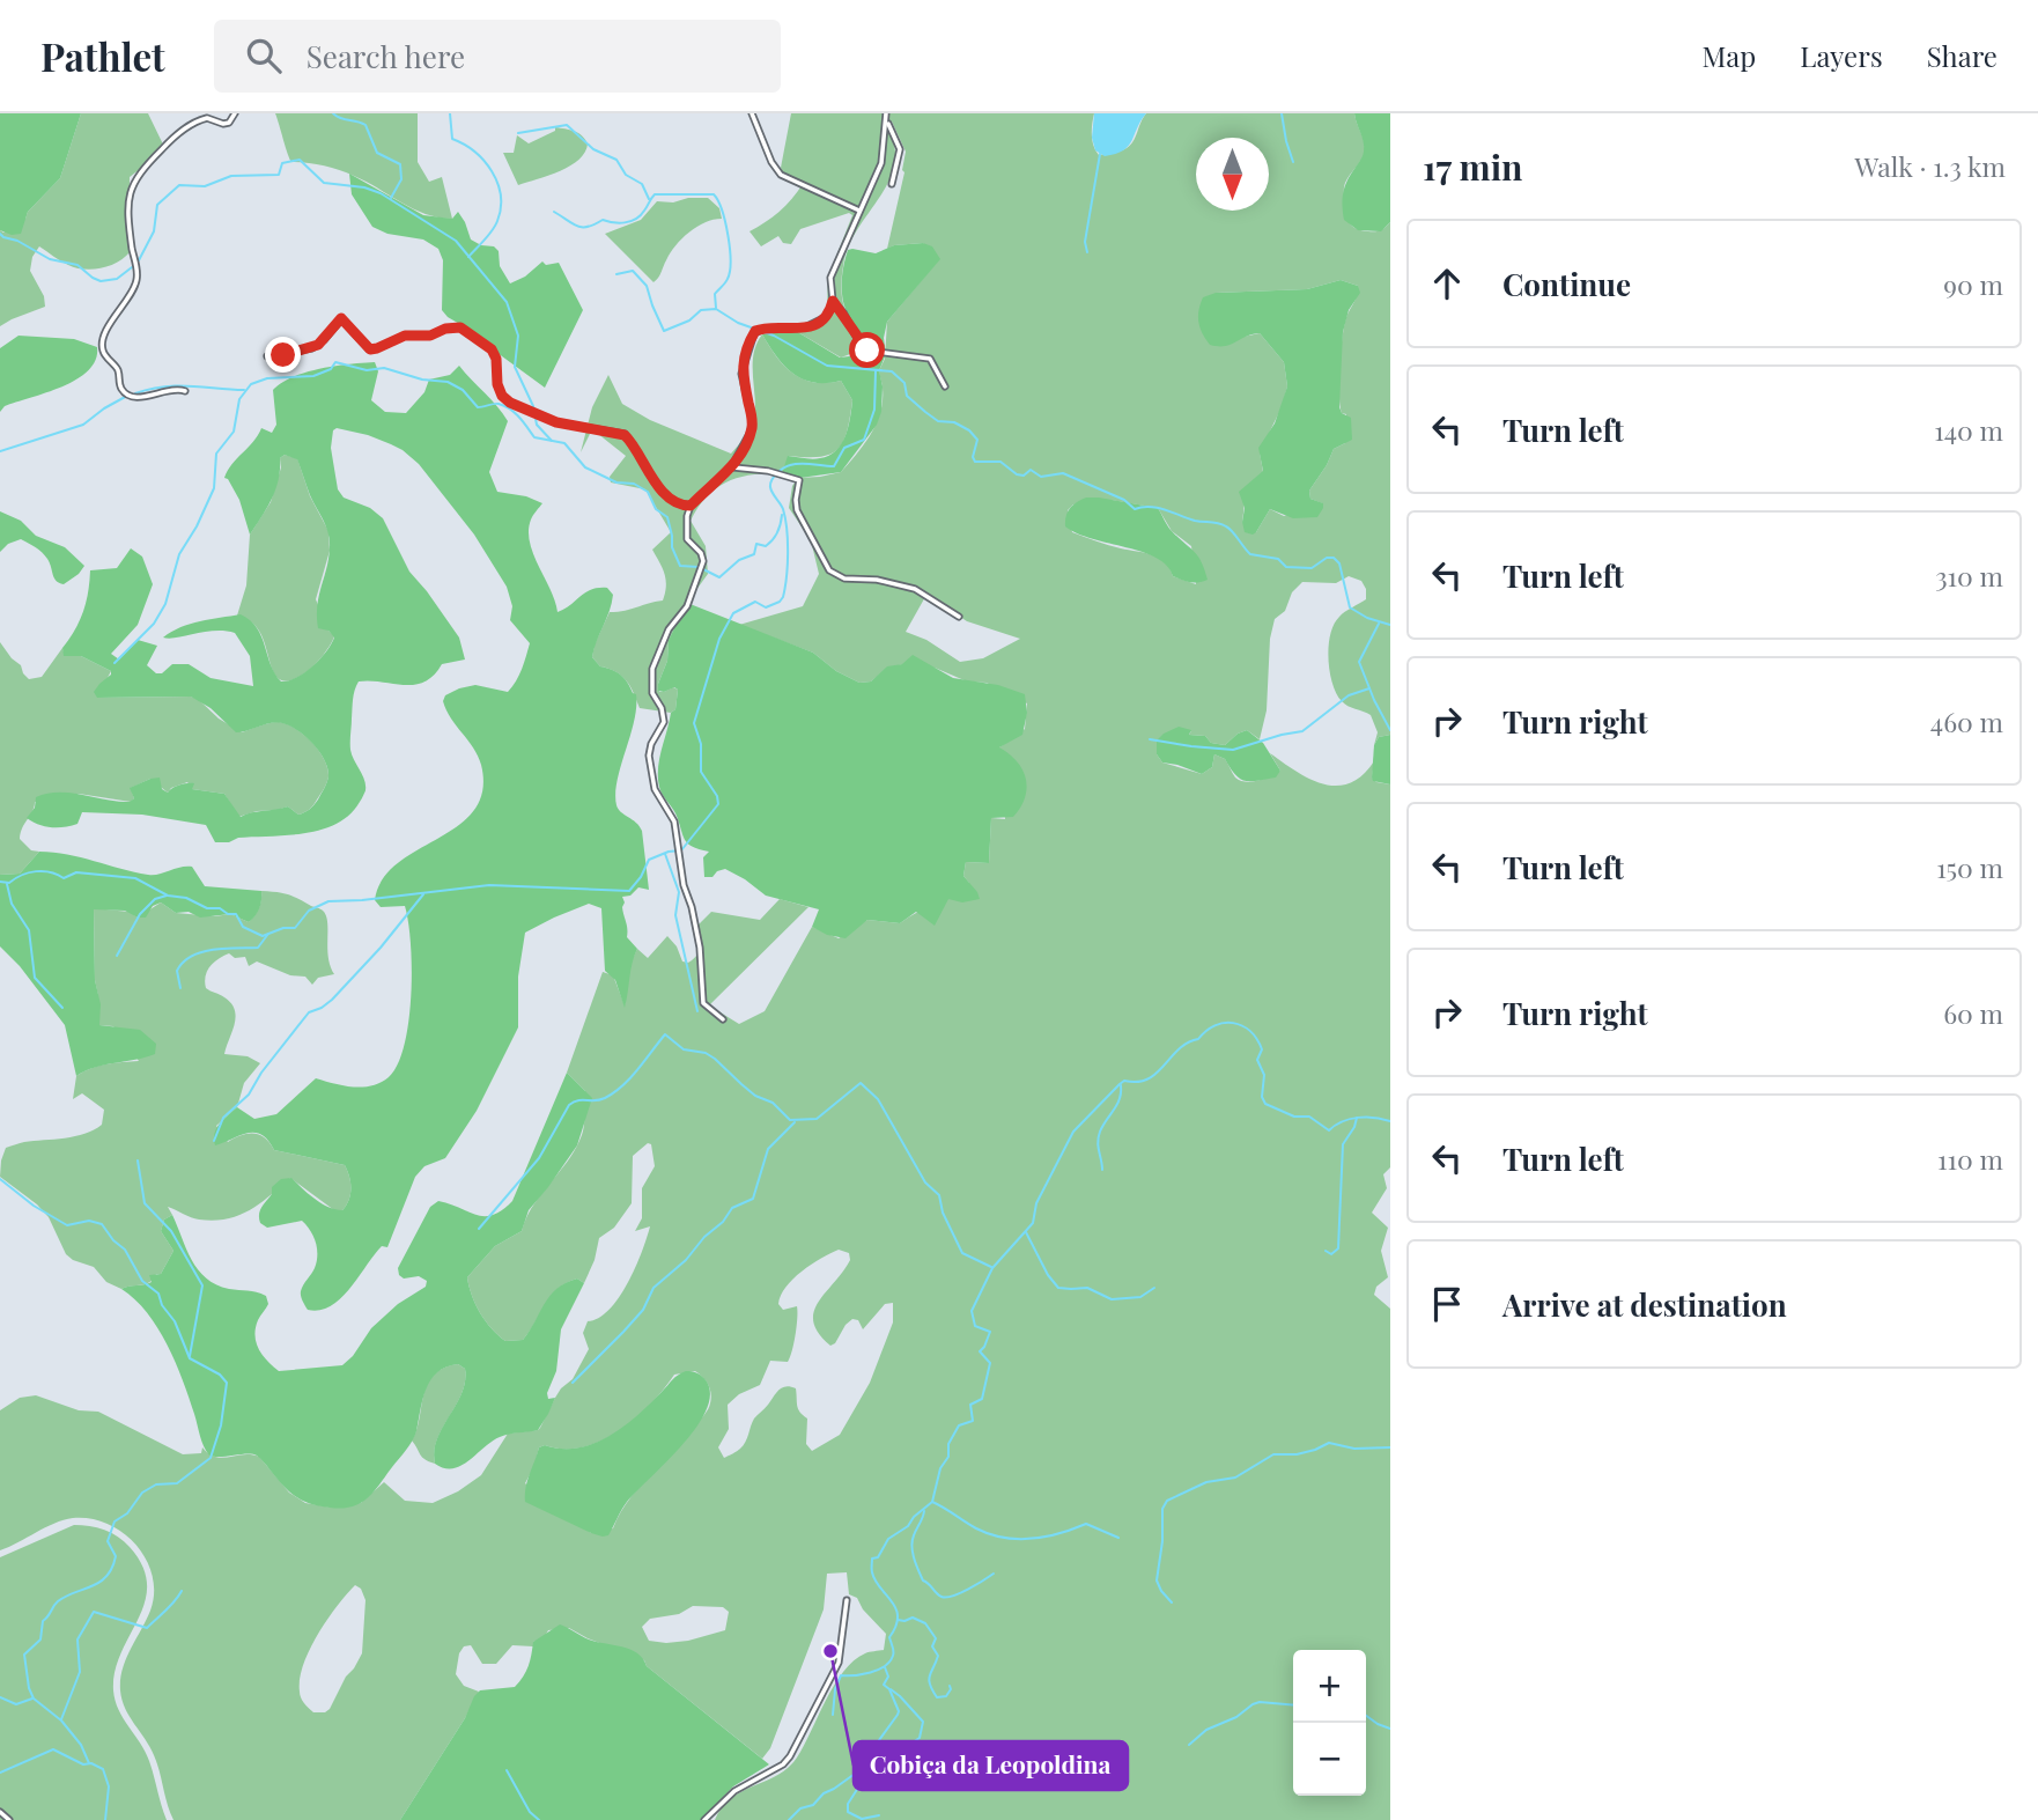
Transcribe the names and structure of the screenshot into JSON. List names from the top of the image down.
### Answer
{
  "places": ["Cobiça da Leopoldina"],
  "north": "bottom",
  "page": {
    "header": "Pathlet",
    "search": "Search here",
    "nav": ["Map", "Layers", "Share"],
    "heading": ["17 min", "Walk · 1.3 km"],
    "list": [
      ["Continue", "90 m"],
      ["Turn left", "140 m"],
      ["Turn left", "310 m"],
      ["Turn right", "460 m"],
      ["Turn left", "150 m"],
      ["Turn right", "60 m"],
      ["Turn left", "110 m"],
      "Arrive at destination"
    ],
    "map_buttons": ["+", "−"]
  }
}
